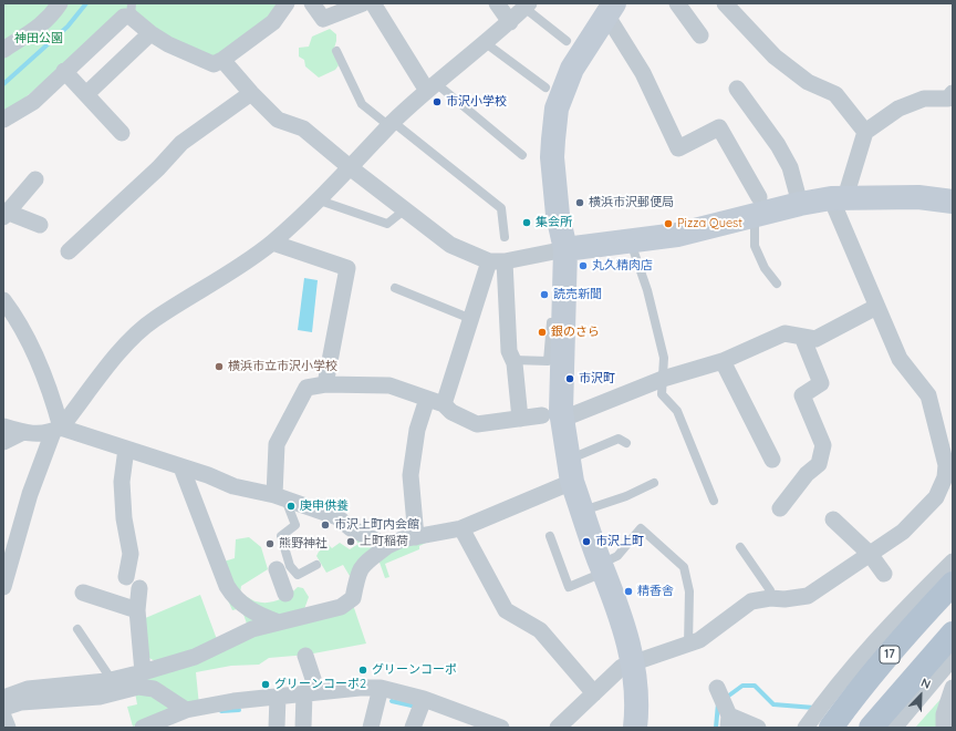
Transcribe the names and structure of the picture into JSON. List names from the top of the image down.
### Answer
{
  "streets": {
    "main road": ["17"]
  },
  "parks": ["神田公園"],
  "places": [
    "市沢小学校",
    "横浜市沢郵便局",
    "集会所",
    "Pizza Quest",
    "丸久精肉店",
    "読売新聞",
    "銀のさら",
    "横浜市立市沢小学校",
    "市沢町",
    "庚申供養",
    "市沢上町内会館",
    "上町稲荷",
    "市沢上町",
    "熊野神社",
    "精香舎",
    "グリーンコーポ",
    "グリーンコーポ2"
  ],
  "north": "top right"
}
